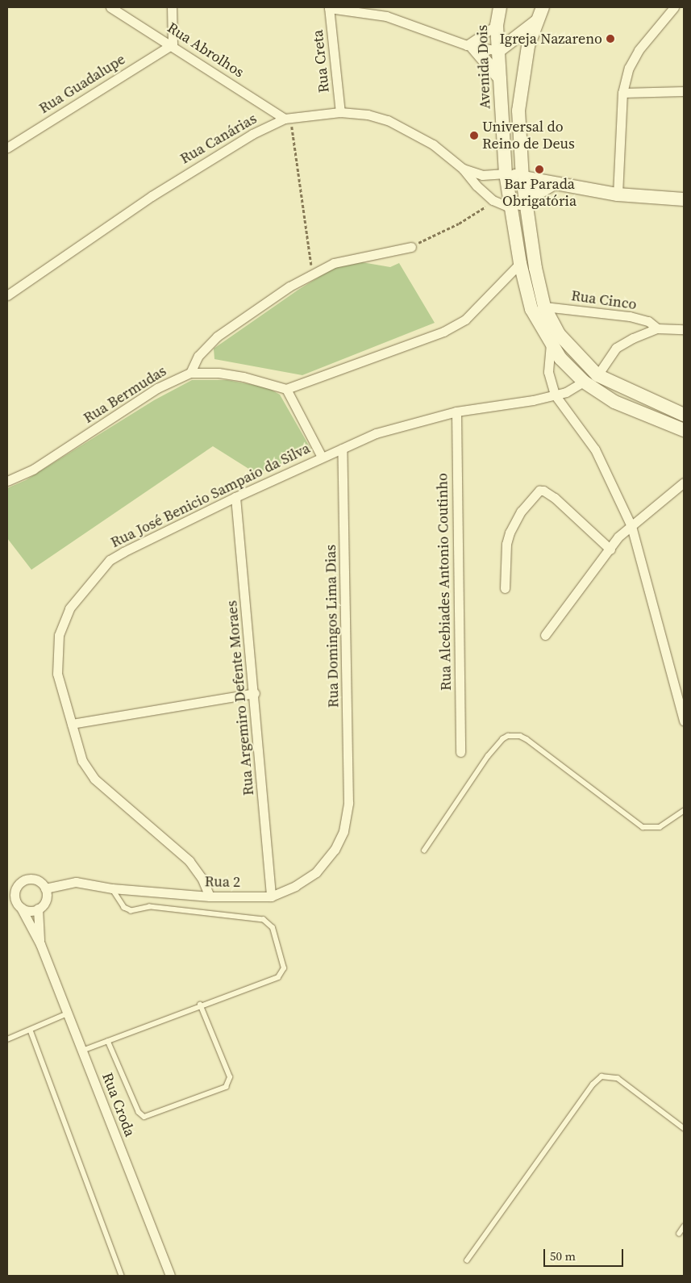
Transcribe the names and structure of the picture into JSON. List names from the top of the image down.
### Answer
{
  "streets": {
    "main road": ["Avenida Dois"],
    "street": [
      "Rua Abrolhos",
      "Rua Creta",
      "Rua Guadalupe",
      "Rua Canárias",
      "Rua Cinco",
      "Rua Bermudas",
      "Rua José Benicio Sampaio da Silva",
      "Rua Alcebiades Antonio Coutinho",
      "Rua Domingos Lima Dias",
      "Rua Argemiro Defente Moraes",
      "Rua 2",
      "Rua Croda"
    ]
  },
  "crossings": [
    ["Rua Abrolhos", "Rua Guadalupe"],
    ["Rua Abrolhos", "Rua Canárias"],
    ["Rua Creta", "Rua Canárias"],
    ["Avenida Dois", "Rua Canárias"],
    ["Avenida Dois", "Rua José Benicio Sampaio da Silva"],
    ["Rua José Benicio Sampaio da Silva", "Rua Alcebiades Antonio Coutinho"],
    ["Rua José Benicio Sampaio da Silva", "Rua Domingos Lima Dias"],
    ["Rua José Benicio Sampaio da Silva", "Rua Argemiro Defente Moraes"],
    ["Rua José Benicio Sampaio da Silva", "Rua 2"],
    ["Rua Domingos Lima Dias", "Rua 2"],
    ["Rua Argemiro Defente Moraes", "Rua 2"],
    ["Rua 2", "Rua Croda"]
  ],
  "places": ["Igreja Nazareno", "Universal do Reino de Deus", "Bar Parada Obrigatória"],
  "scale_bar": "50 m"
}
